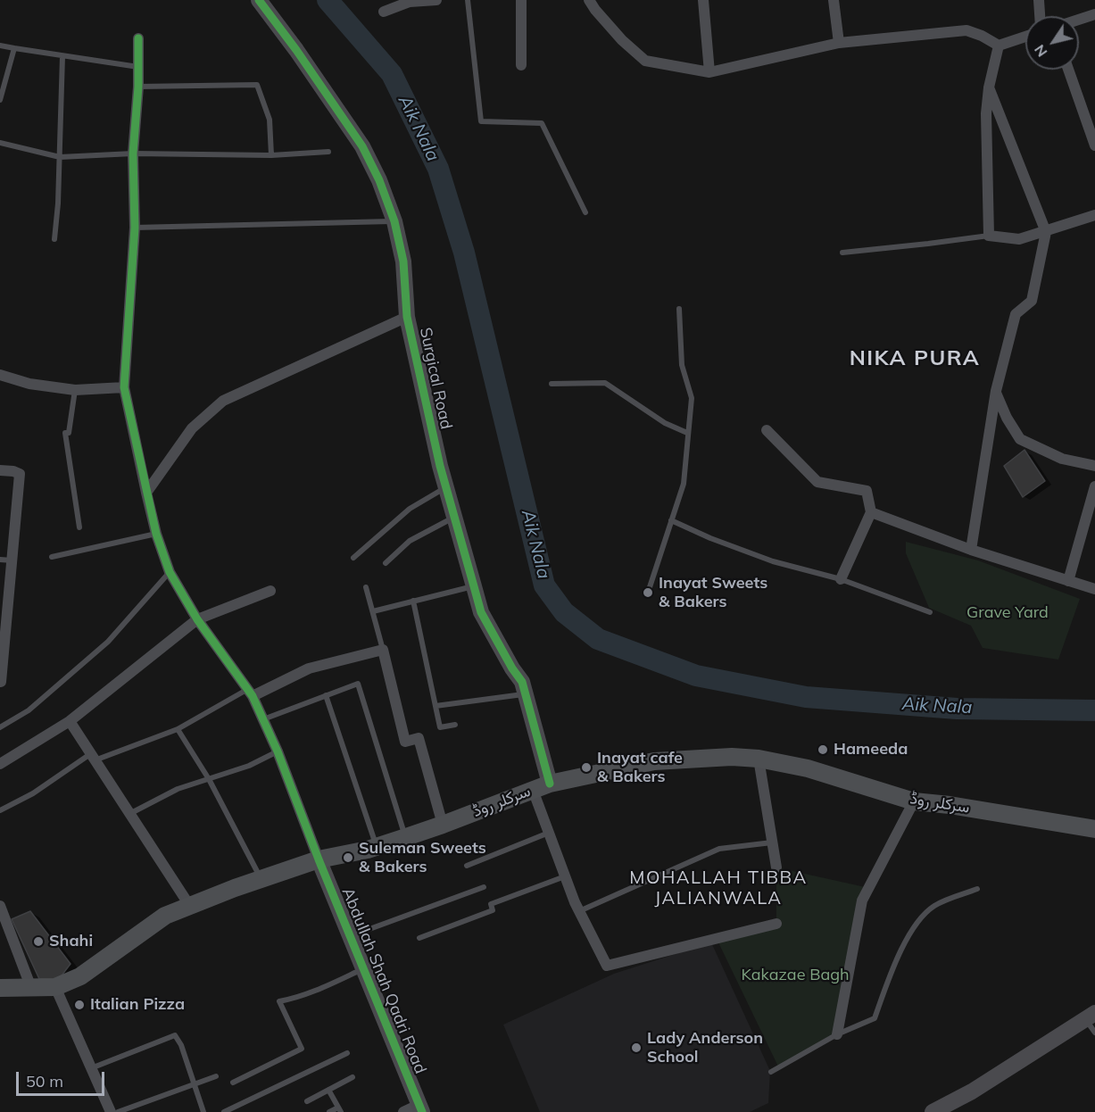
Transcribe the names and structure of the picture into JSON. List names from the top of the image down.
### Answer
{
  "streets": {
    "main road": ["سرکلر روڈ"],
    "street": ["Surgical Road", "Abdullah Shah Qadri Road"]
  },
  "crossings": [
    ["Surgical Road", "سرکلر روڈ"],
    ["سرکلر روڈ", "Abdullah Shah Qadri Road"]
  ],
  "districts": ["NIKA PURA", "MOHALLAH TIBBA JALIANWALA"],
  "water": ["Aik Nala"],
  "parks": ["Grave Yard", "Kakazae Bagh"],
  "places": [
    "Inayat Sweets & Bakers",
    "Hameeda",
    "Inayat cafe & Bakers",
    "Suleman Sweets & Bakers",
    "Shahi",
    "Italian Pizza",
    "Lady Anderson School"
  ],
  "scale_bar": "50 m",
  "north": "bottom left"
}
